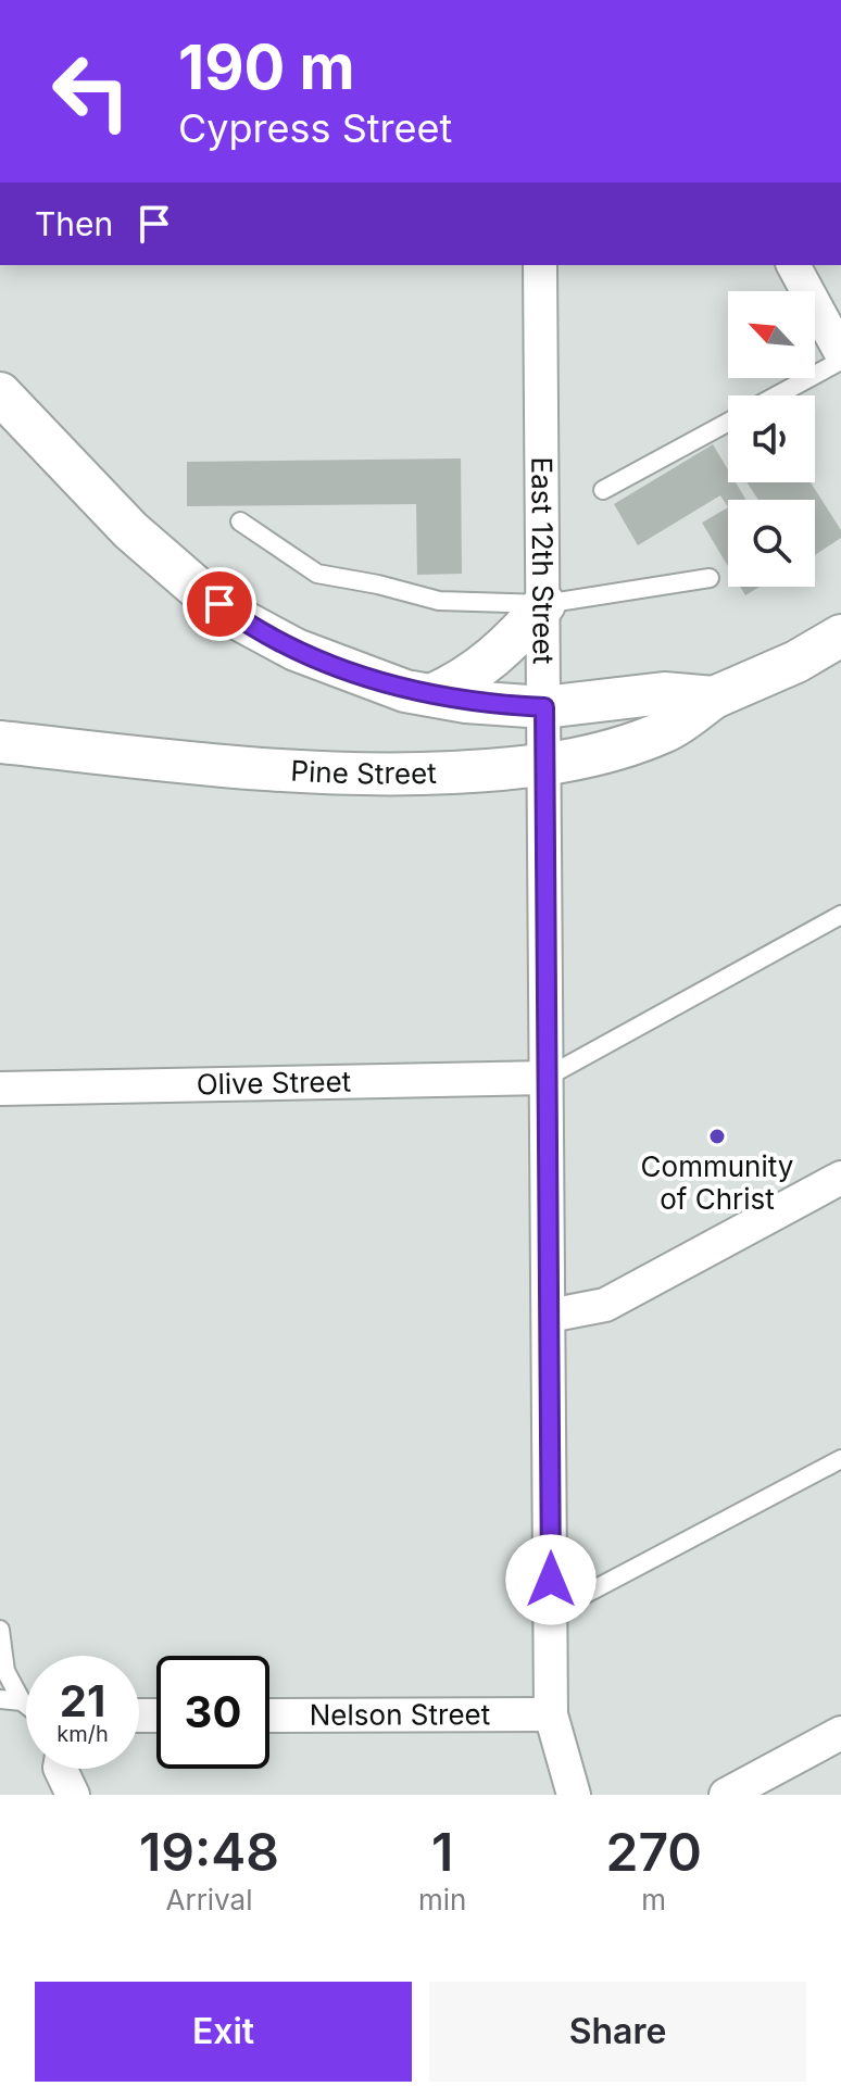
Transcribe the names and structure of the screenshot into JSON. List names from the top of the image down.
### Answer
{
  "streets": {
    "street": [
      "East 12th Street",
      "Pine Street",
      "Olive Street",
      "Nelson Street"
    ]
  },
  "crossings": [
    ["East 12th Street", "Pine Street"],
    ["East 12th Street", "Olive Street"],
    ["East 12th Street", "Nelson Street"]
  ],
  "places": ["Community of Christ"],
  "north": "top left",
  "page": {
    "turn": ["190 m", "Cypress Street"],
    "then": "Then",
    "speed": "21 km/h",
    "limit": "30",
    "eta": [
      "19:48",
      "Arrival",
      "1",
      "min",
      "270",
      "m"
    ],
    "buttons": ["Exit", "Share"]
  }
}
